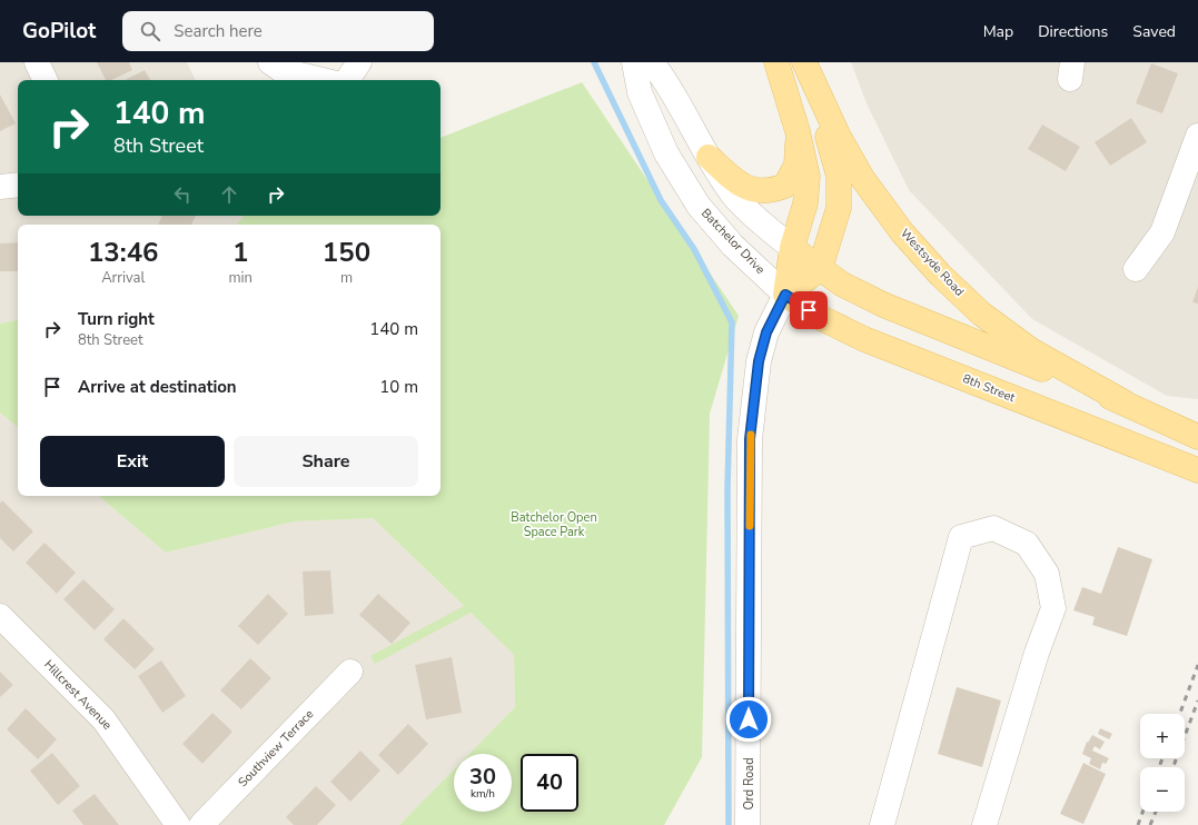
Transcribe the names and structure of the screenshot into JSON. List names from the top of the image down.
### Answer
{
  "streets": {
    "main road": ["Westsyde Road", "8th Street"],
    "street": [
      "Batchelor Drive",
      "Hillcrest Avenue",
      "Southview Terrace",
      "Ord Road"
    ]
  },
  "crossings": [
    ["Batchelor Drive", "8th Street"],
    ["Batchelor Drive", "Ord Road"],
    ["8th Street", "Ord Road"]
  ],
  "parks": ["Batchelor Open Space Park"],
  "page": {
    "header": "GoPilot",
    "search": "Search here",
    "nav": ["Map", "Directions", "Saved"],
    "turn": ["140 m", "8th Street"],
    "eta": [
      "13:46",
      "Arrival",
      "1",
      "min",
      "150",
      "m"
    ],
    "list": [
      {
        "name": "Turn right",
        "note": "8th Street",
        "value": "140 m"
      },
      {
        "name": "Arrive at destination",
        "value": "10 m"
      }
    ],
    "buttons": ["Exit", "Share"],
    "map_buttons": ["+", "−"],
    "speed": "30 km/h",
    "limit": "40"
  }
}
